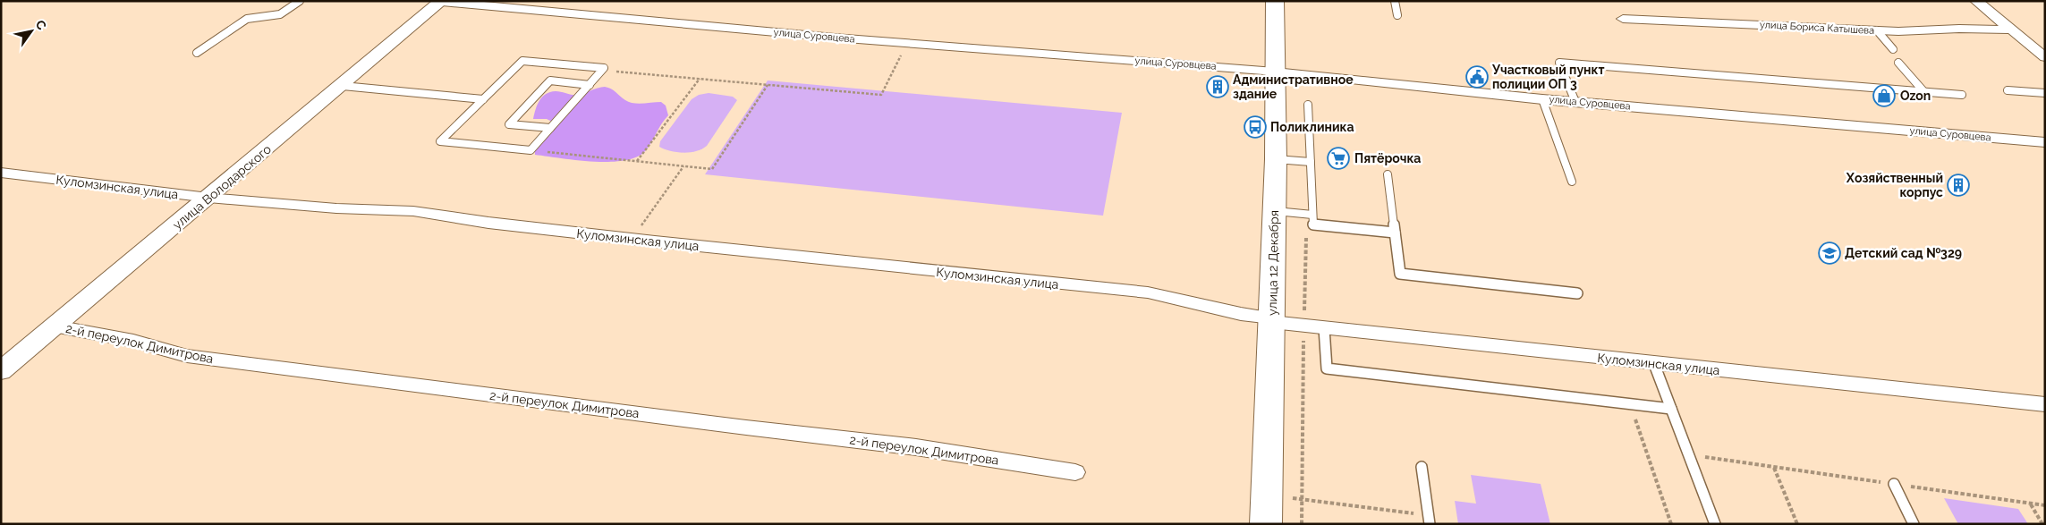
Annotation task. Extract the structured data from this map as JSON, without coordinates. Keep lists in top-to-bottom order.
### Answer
{
  "streets": {
    "main road": ["улица 12 Декабря"],
    "street": [
      "улица Бориса Катышева",
      "улица Суровцева",
      "Куломзинская улица",
      "улица Володарского",
      "2-й переулок Димитрова"
    ]
  },
  "crossings": [
    ["улица Суровцева", "улица Володарского"],
    ["улица Суровцева", "улица 12 Декабря"],
    ["Куломзинская улица", "улица Володарского"],
    ["Куломзинская улица", "улица 12 Декабря"],
    ["улица Володарского", "2-й переулок Димитрова"]
  ],
  "places": {
    "public building": ["Участковый пункт полиции ОП 3"],
    "building": ["Административное здание", "Хозяйственный корпус"],
    "shop": ["Ozon"],
    "bus stop": ["Поликлиника"],
    "supermarket": ["Пятёрочка"],
    "school or university": ["Детский сад №329"]
  },
  "north": "top right"
}
